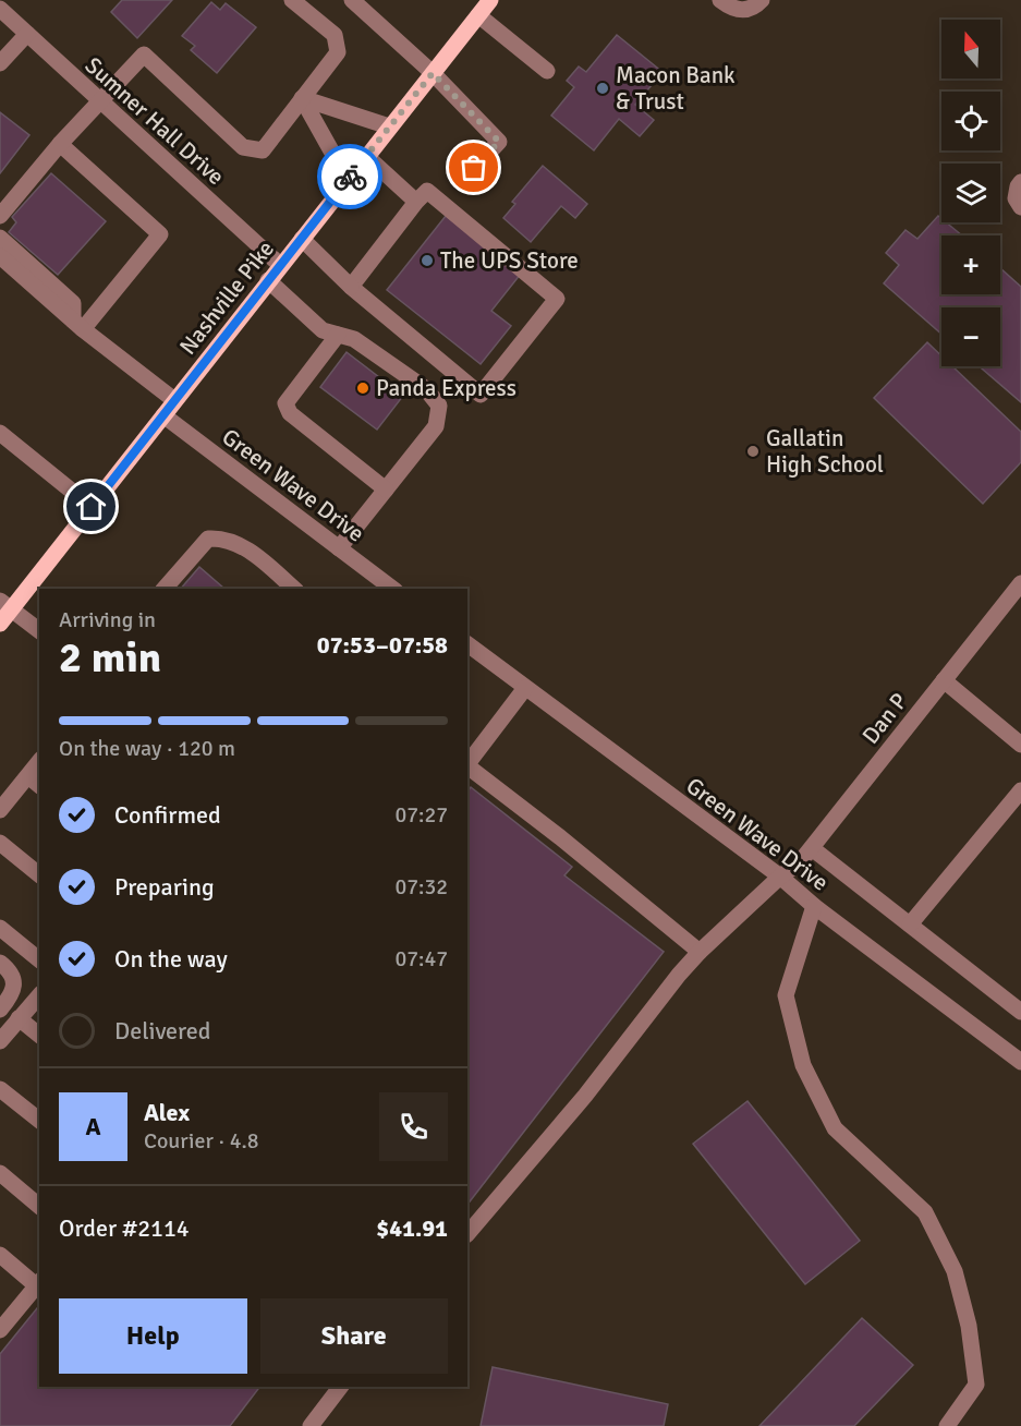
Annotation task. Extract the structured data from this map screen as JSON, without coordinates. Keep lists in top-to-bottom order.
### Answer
{
  "streets": {
    "main road": ["Nashville Pike"],
    "street": ["Sumner Hall Drive", "Green Wave Drive", "Dan P"]
  },
  "crossings": [
    ["Sumner Hall Drive", "Nashville Pike"],
    ["Nashville Pike", "Green Wave Drive"],
    ["Green Wave Drive", "Dan P"]
  ],
  "places": [
    "Macon Bank & Trust",
    "The UPS Store",
    "Panda Express",
    "Gallatin High School"
  ],
  "north": "top",
  "page": {
    "map_buttons": ["+", "−"],
    "heading": ["2 min", "Arriving in", "07:53–07:58"],
    "panel": [
      "Alex",
      "Courier · 4.8",
      "Order #2114",
      "$41.91"
    ],
    "bar": "On the way · 120 m",
    "list": [
      ["Confirmed", "07:27"],
      ["Preparing", "07:32"],
      ["On the way", "07:47"],
      "Delivered"
    ],
    "round": "A",
    "buttons": ["Help", "Share"]
  }
}
